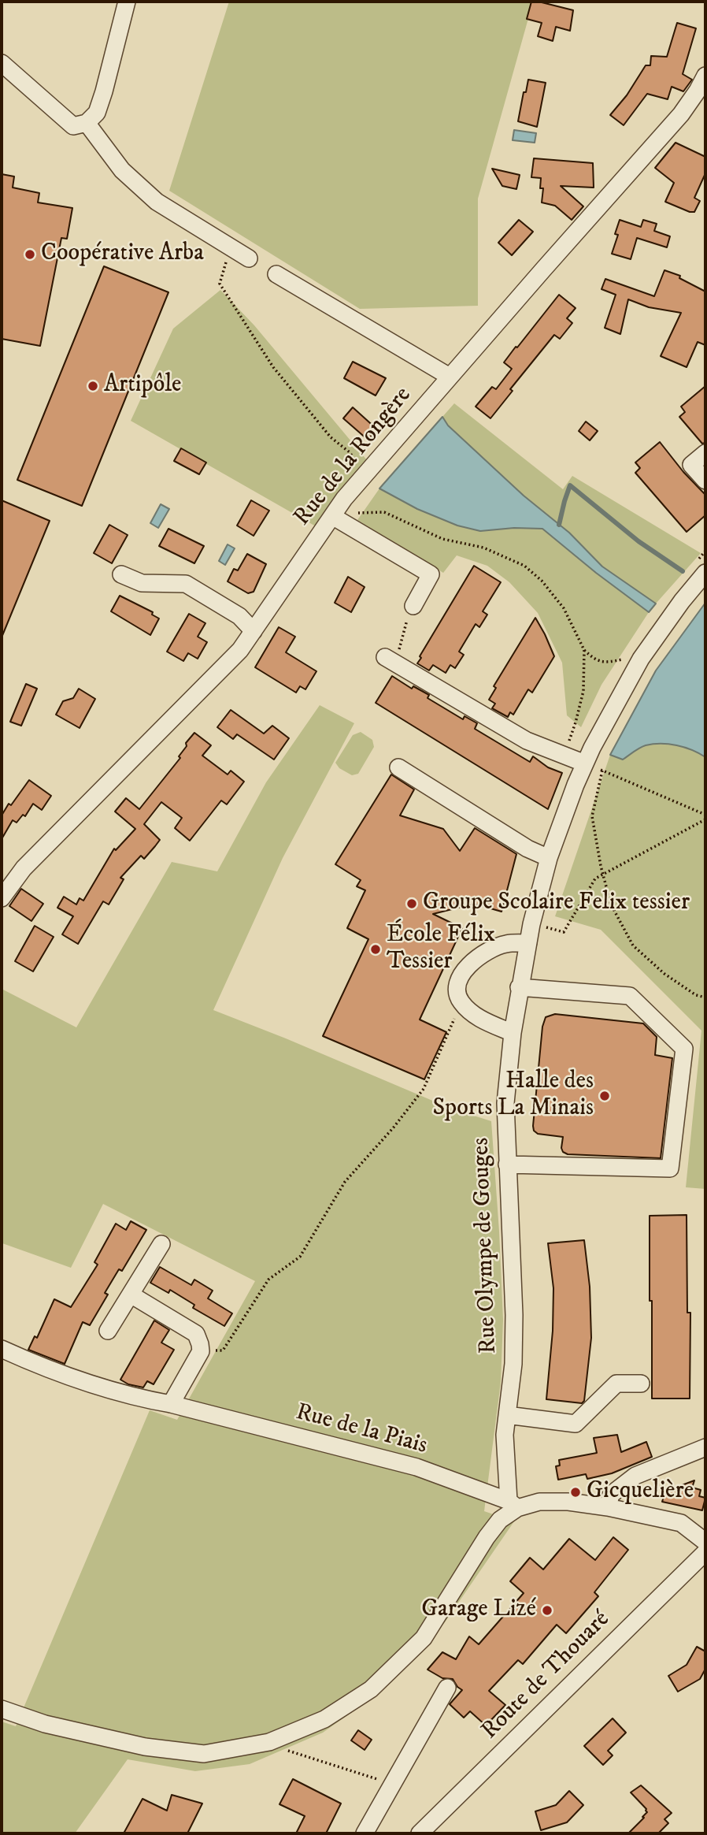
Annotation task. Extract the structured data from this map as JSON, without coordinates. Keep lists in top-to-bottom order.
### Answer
{
  "streets": {
    "street": [
      "Rue de la Rongère",
      "Rue Olympe de Gouges",
      "Rue de la Piais",
      "Route de Thouaré"
    ]
  },
  "crossings": [
    ["Rue Olympe de Gouges", "Rue de la Piais"]
  ],
  "places": [
    "Coopérative Arba",
    "Artipôle",
    "Groupe Scolaire Felix tessier",
    "École Félix Tessier",
    "Halle des Sports La Minais",
    "Gicquelière",
    "Garage Lizé"
  ]
}
